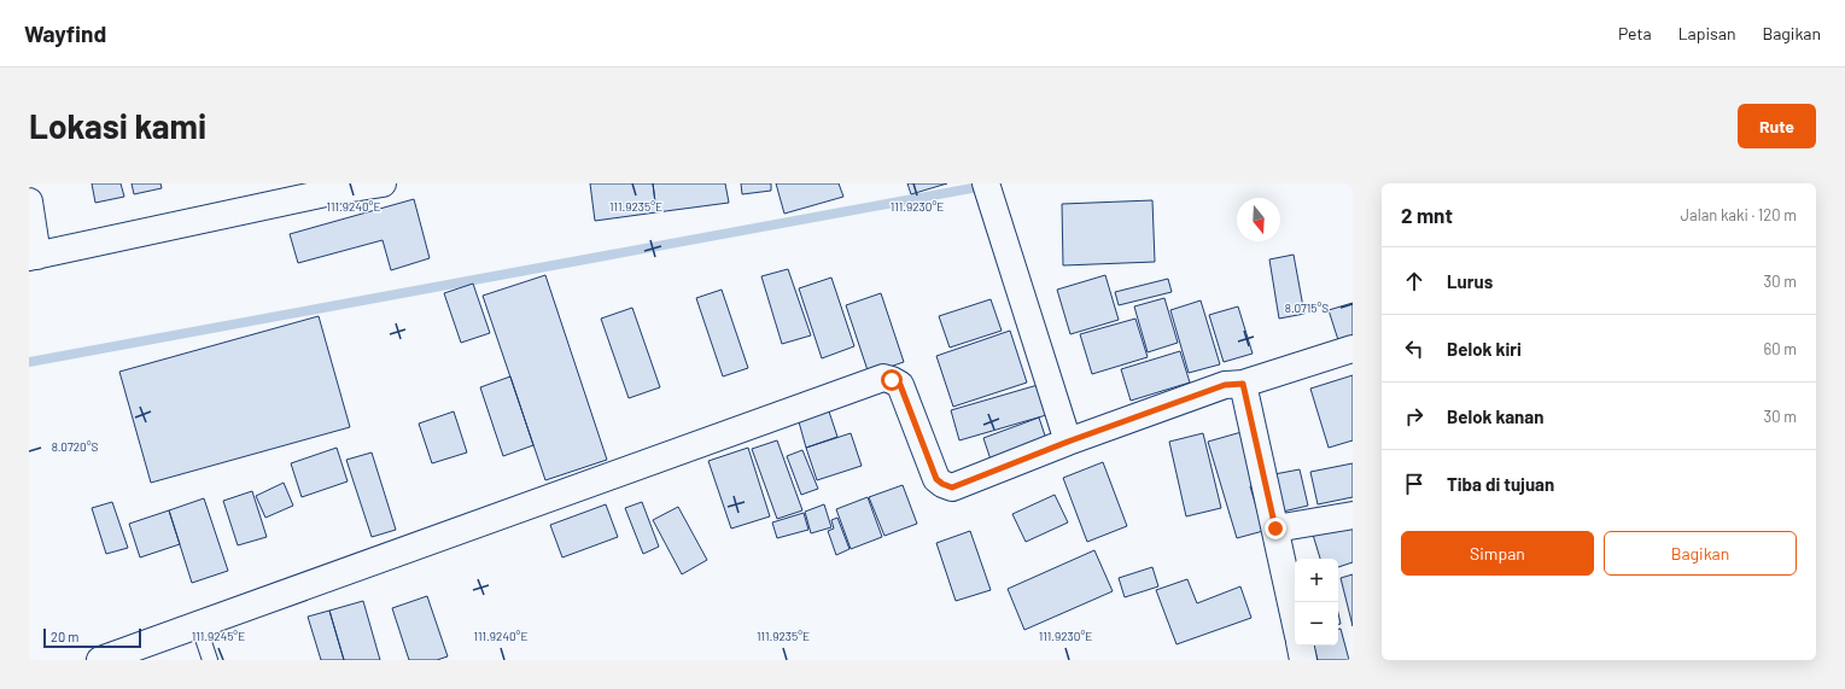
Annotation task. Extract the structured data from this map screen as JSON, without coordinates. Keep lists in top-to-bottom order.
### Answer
{
  "scale_bar": "20 m",
  "north": "bottom",
  "page": {
    "header": "Wayfind",
    "nav": ["Peta", "Lapisan", "Bagikan"],
    "buttons": [
      "Rute",
      ["Simpan", "Bagikan"]
    ],
    "title": "Lokasi kami",
    "heading": ["2 mnt", "Jalan kaki · 120 m"],
    "list": [
      ["Lurus", "30 m"],
      ["Belok kiri", "60 m"],
      ["Belok kanan", "30 m"],
      "Tiba di tujuan"
    ],
    "map_buttons": ["+", "−"],
    "scale": "20 m"
  },
  "coordinates": [
    "111.9240°E",
    "111.9235°E",
    "111.9230°E",
    "8.0715°S",
    "8.0720°S",
    "111.9245°E"
  ]
}
